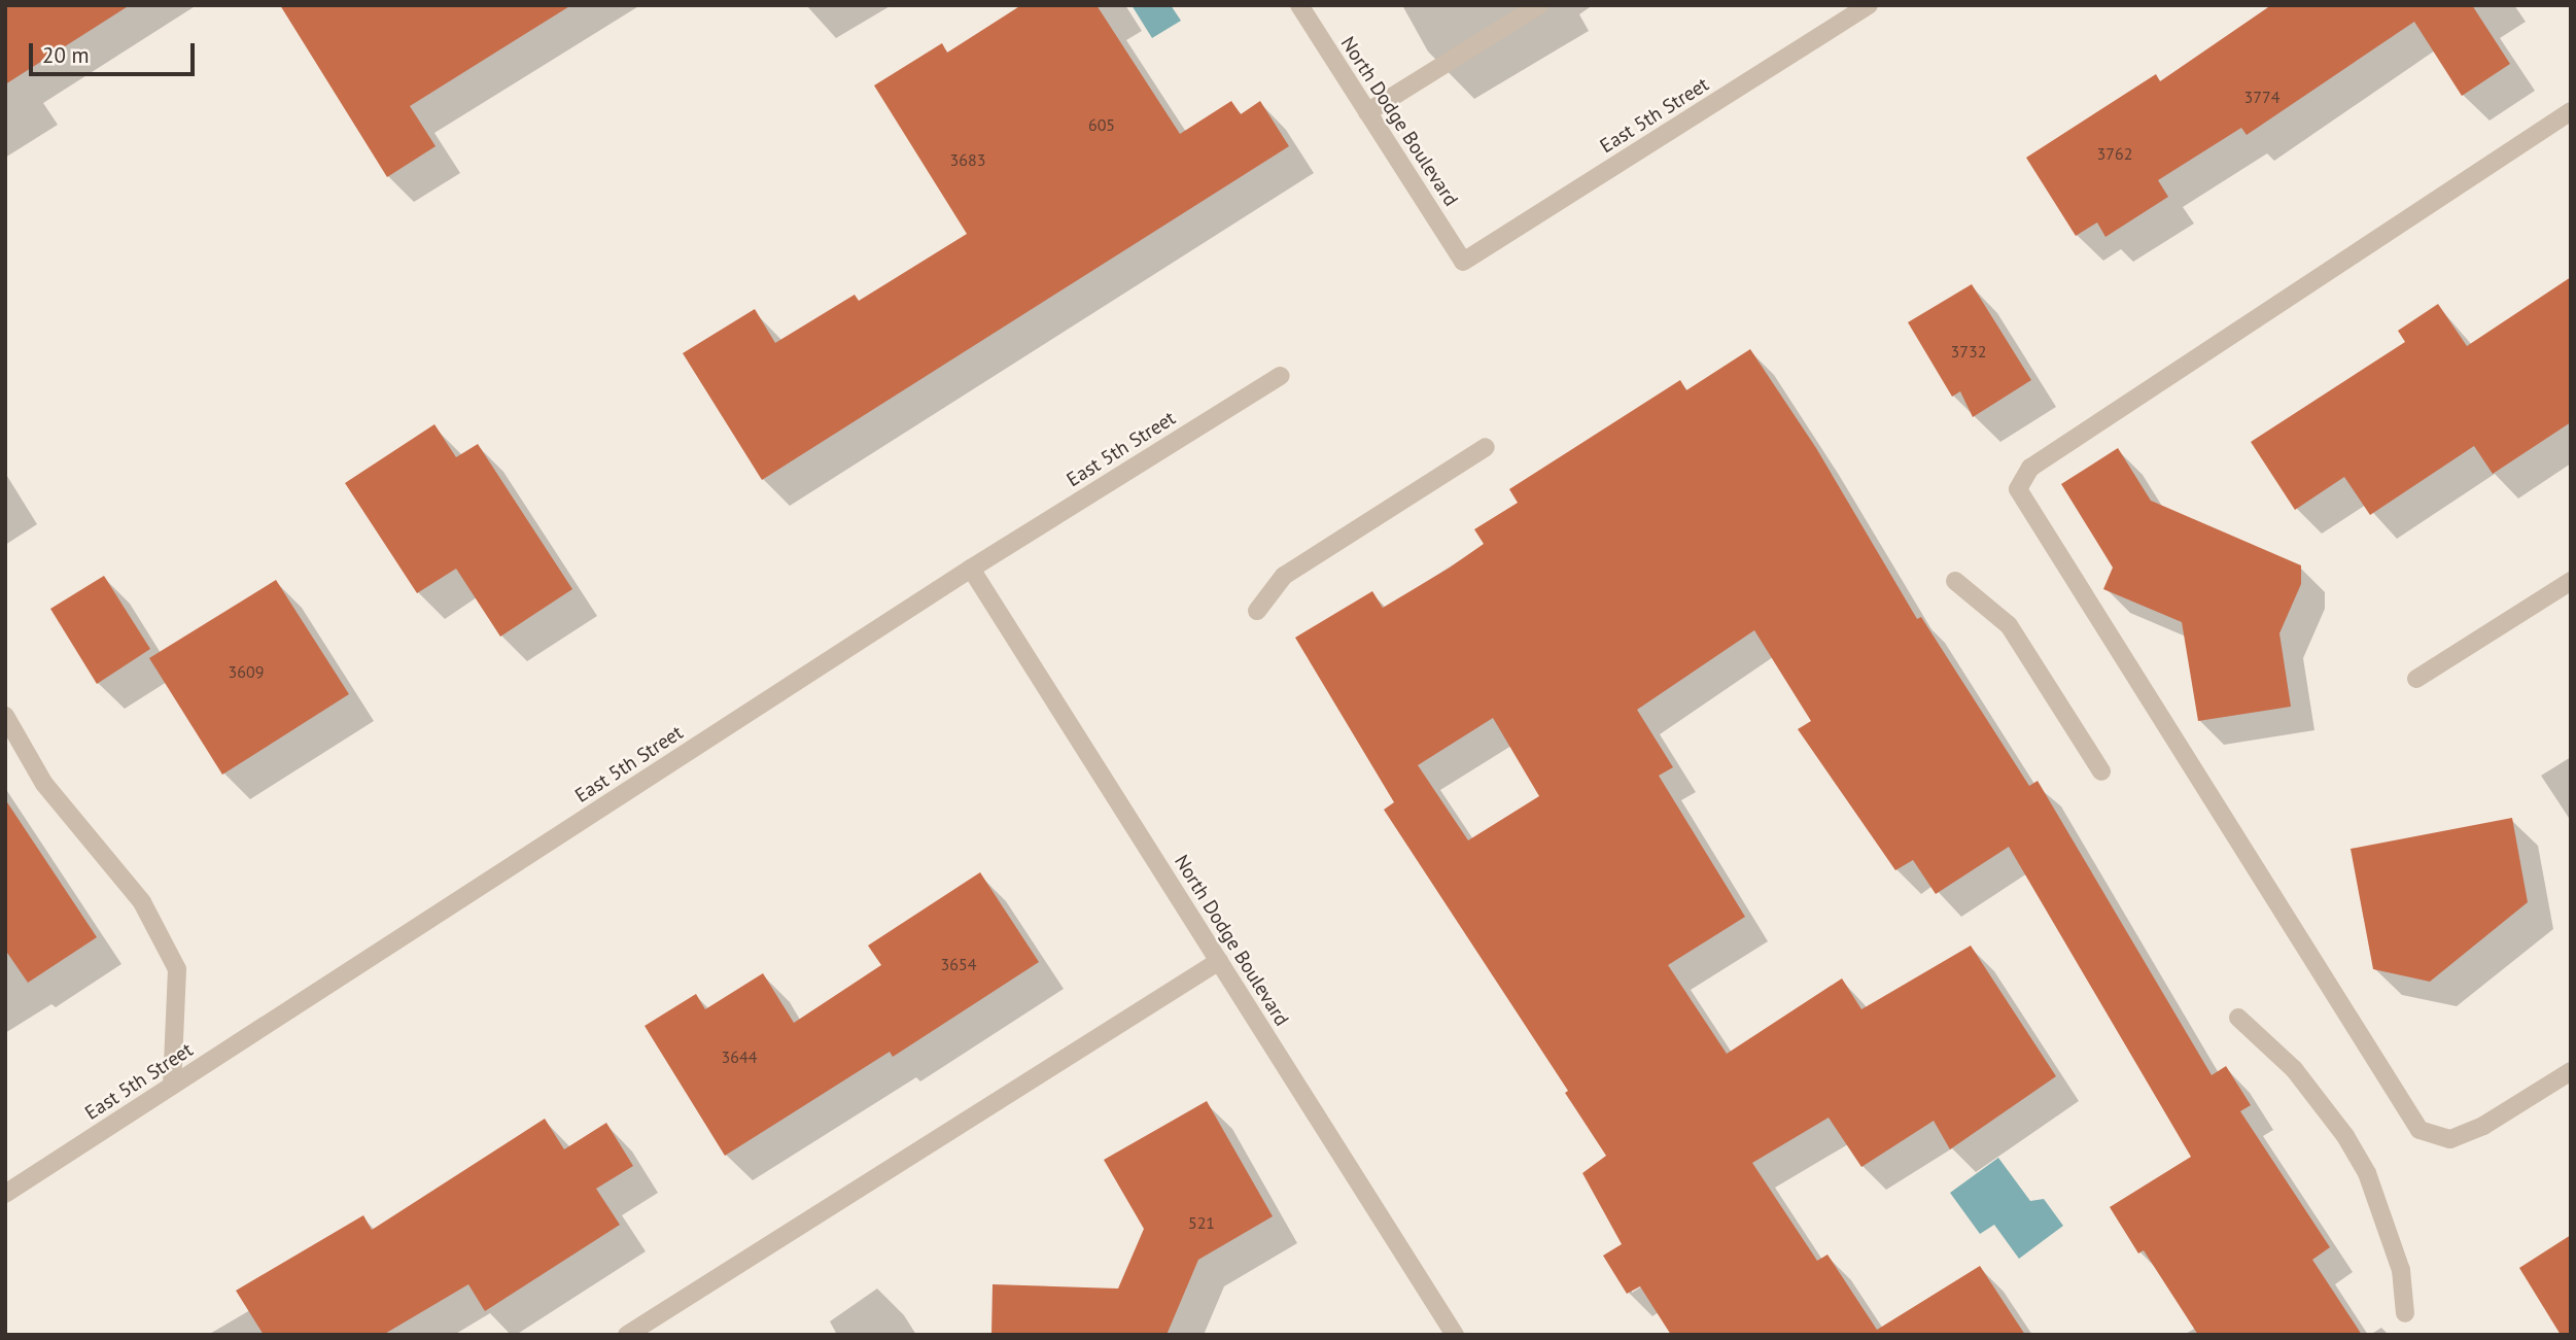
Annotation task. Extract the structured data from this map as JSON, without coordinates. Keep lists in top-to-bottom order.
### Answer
{
  "streets": {
    "street": ["East 5th Street", "North Dodge Boulevard"]
  },
  "crossings": [
    ["East 5th Street", "North Dodge Boulevard"]
  ],
  "house_numbers": [
    "3774",
    "605",
    "3762",
    "3683",
    "3732",
    "3609",
    "3654",
    "3644",
    "521"
  ],
  "scale_bar": "20 m"
}
